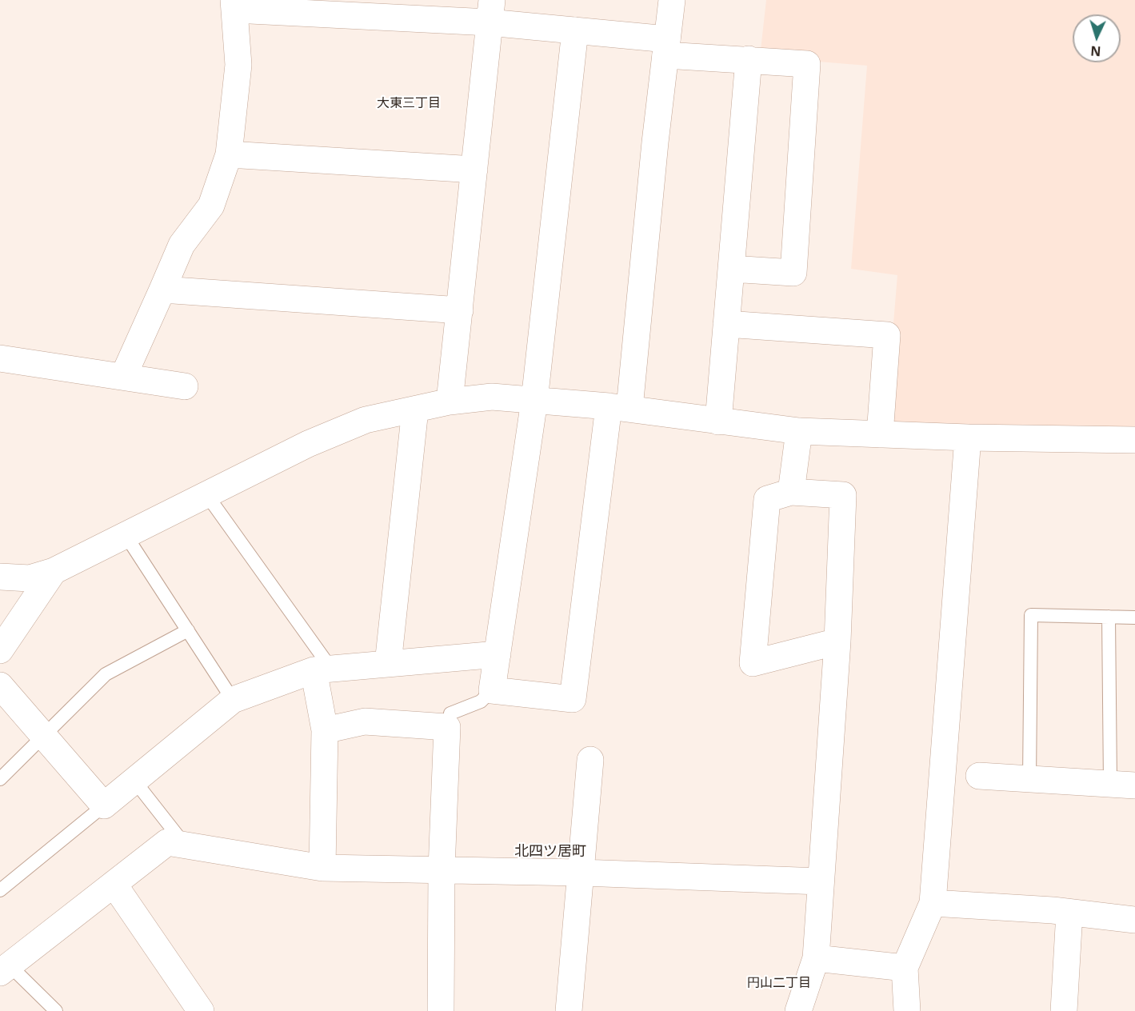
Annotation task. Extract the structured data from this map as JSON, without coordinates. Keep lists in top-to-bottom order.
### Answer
{
  "districts": ["大東三丁目", "北四ツ居町", "円山二丁目"],
  "north": "bottom"
}
